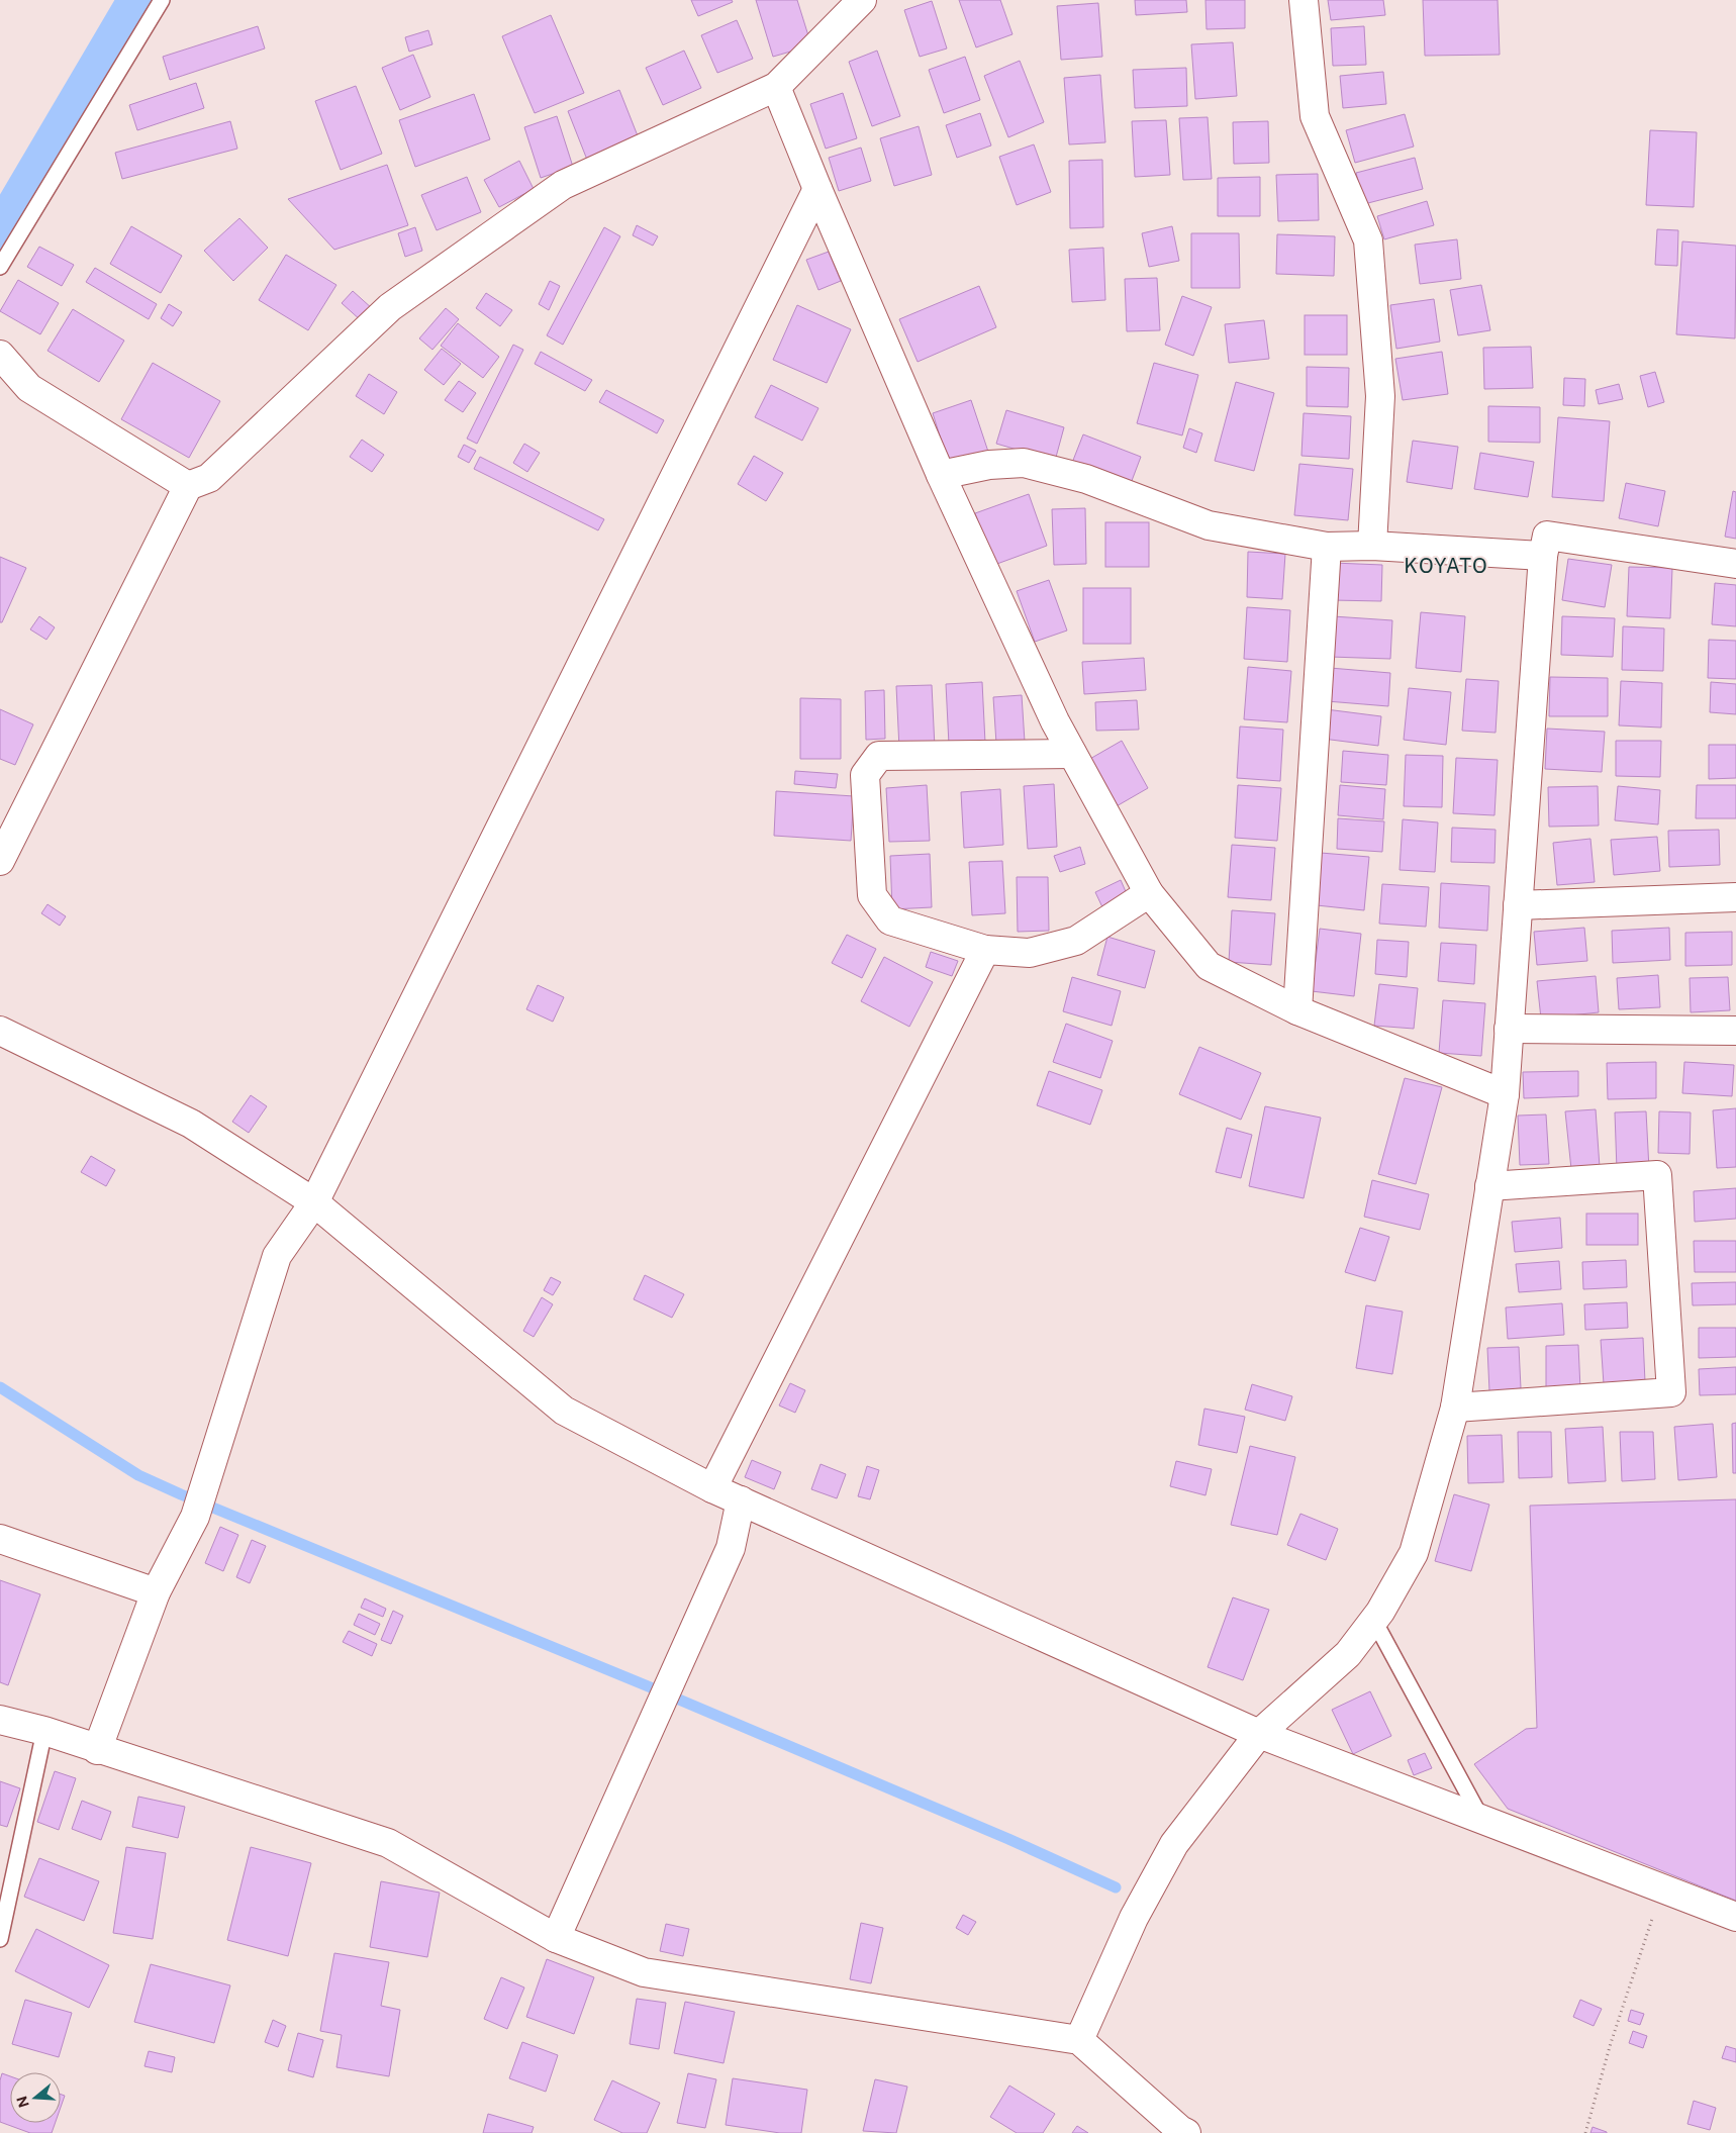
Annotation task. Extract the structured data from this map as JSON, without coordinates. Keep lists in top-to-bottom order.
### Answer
{
  "districts": ["KOYATO"],
  "north": "left"
}
